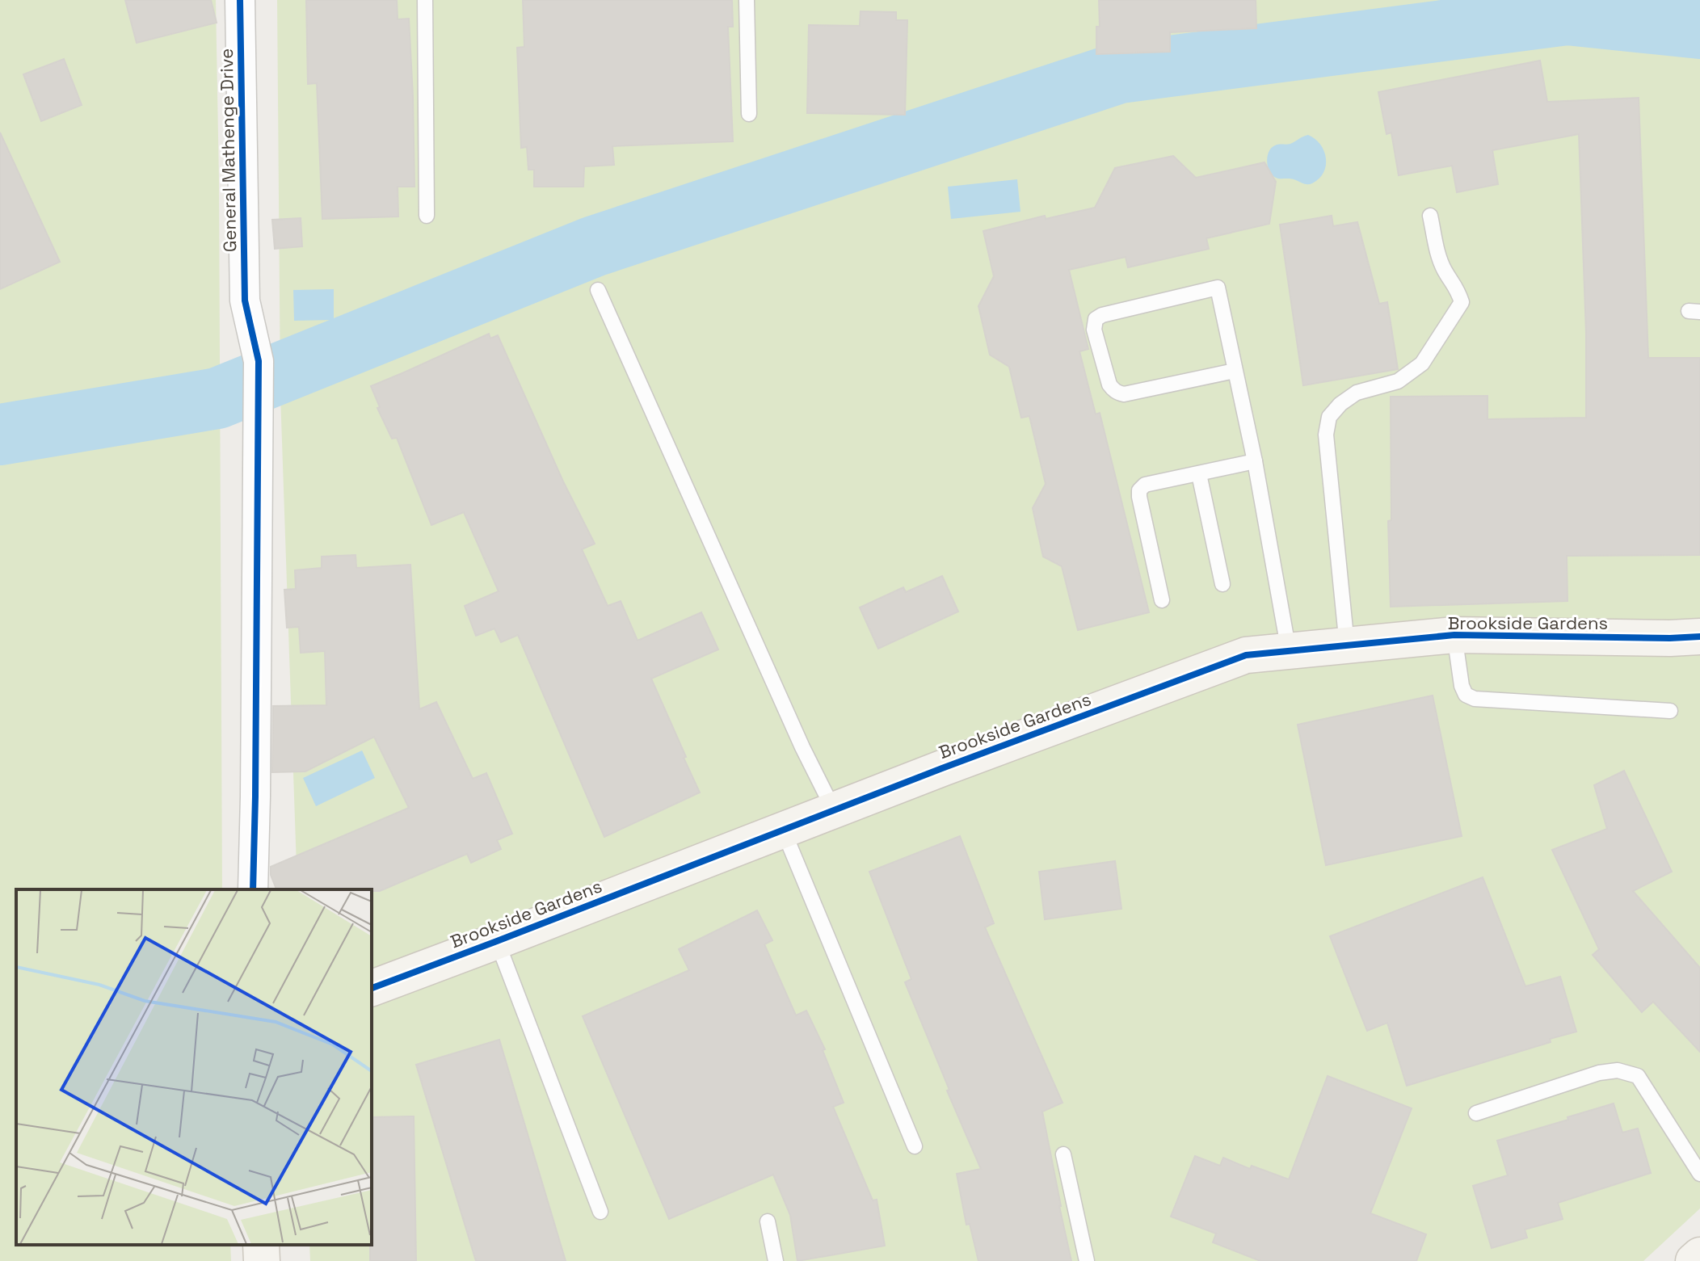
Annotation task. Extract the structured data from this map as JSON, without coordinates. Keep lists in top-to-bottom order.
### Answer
{
  "streets": {
    "street": ["General Mathenge Drive", "Brookside Gardens"]
  }
}
